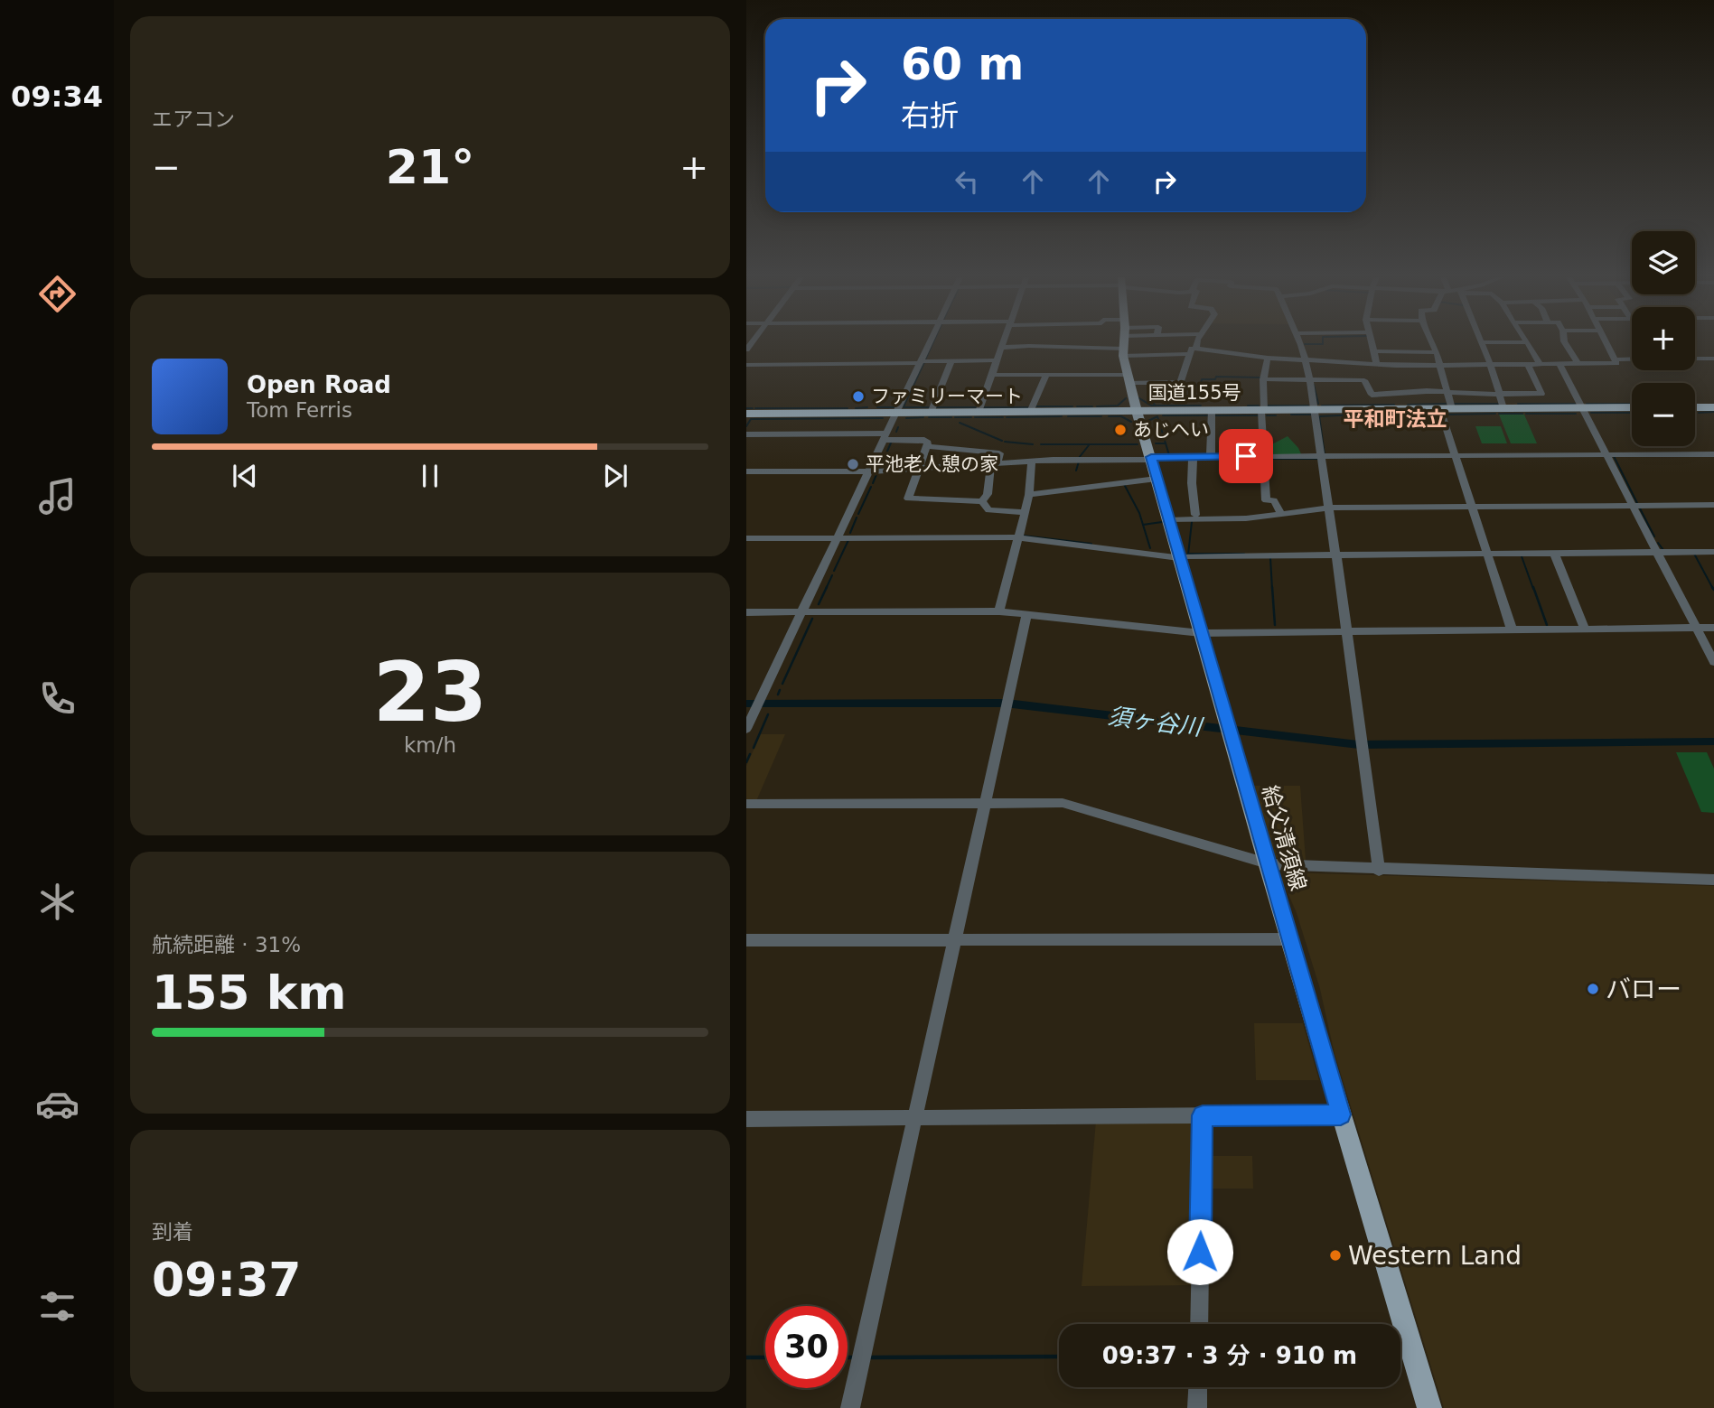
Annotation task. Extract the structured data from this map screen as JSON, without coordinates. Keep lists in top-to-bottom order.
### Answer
{
  "streets": {
    "highway": ["国道155号"],
    "main road": ["給父清須線"]
  },
  "crossings": [
    ["国道155号", "給父清須線"]
  ],
  "districts": ["平和町法立"],
  "water": ["須ヶ谷川"],
  "places": [
    "ファミリーマート",
    "あじへい",
    "平池老人憩の家",
    "バロー",
    "Western Land"
  ],
  "page": {
    "tabs": "09:34",
    "tile": [
      "エアコン",
      ["23", "km/h"],
      ["航続距離 · 31%", "155 km"],
      ["到着", "09:37"]
    ],
    "turn": ["60 m", "右折"],
    "heat": ["−", "21°", "+"],
    "map_buttons": ["+", "−"],
    "song": ["Open Road", "Tom Ferris"],
    "limit": "30",
    "trip": "09:37 · 3 分 · 910 m"
  }
}
